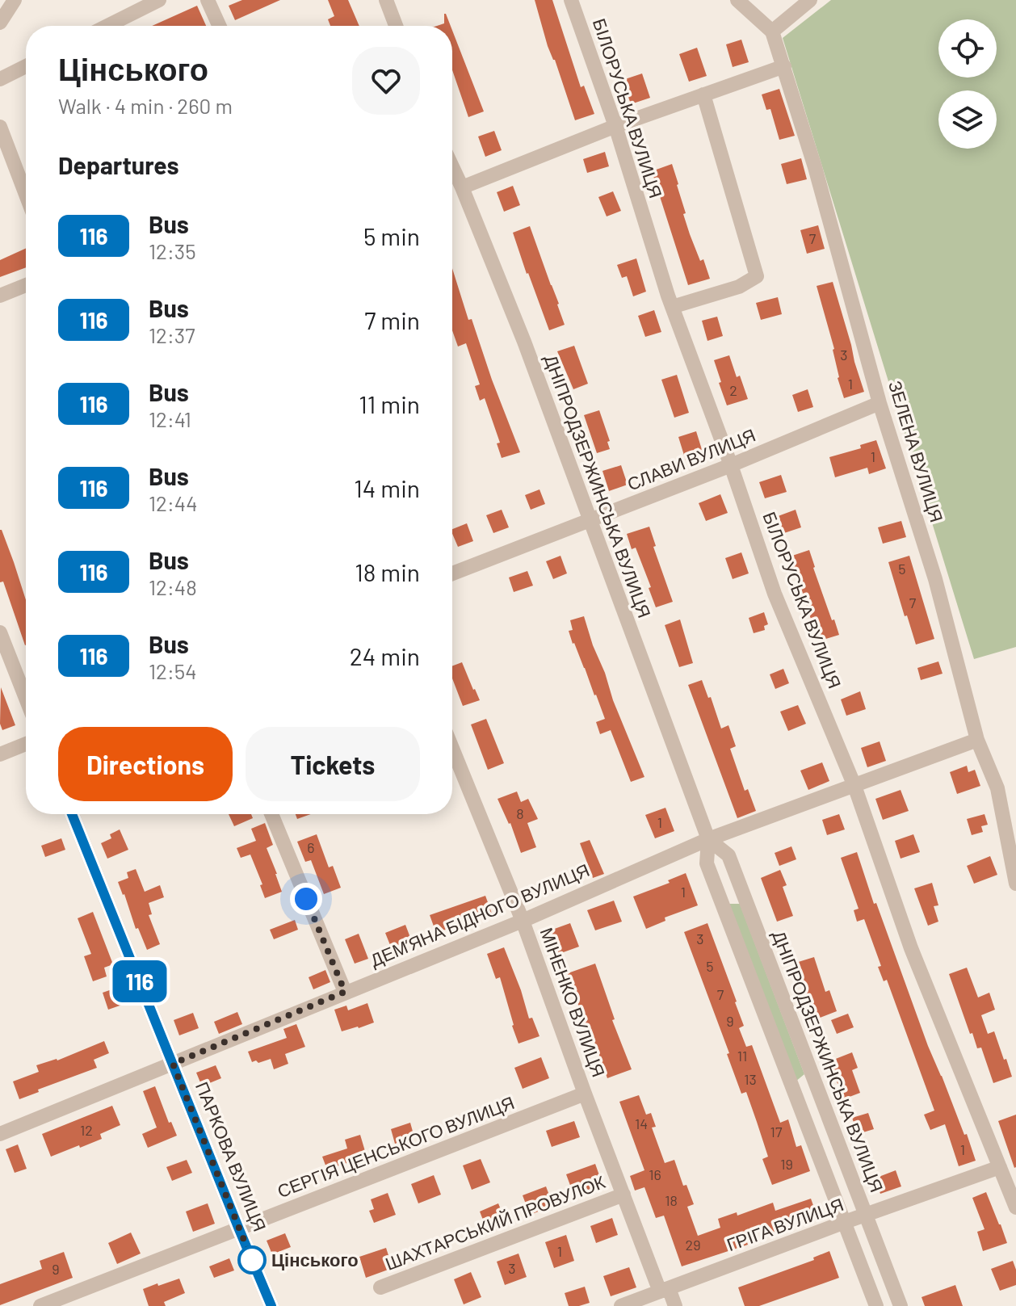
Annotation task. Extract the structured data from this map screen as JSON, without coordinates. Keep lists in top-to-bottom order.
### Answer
{
  "streets": {
    "street": [
      "БІЛОРУСЬКА ВУЛИЦЯ",
      "ЗЕЛЕНА ВУЛИЦЯ",
      "СЛАВИ ВУЛИЦЯ",
      "ДНІПРОДЗЕРЖИНСЬКА ВУЛИЦЯ",
      "ДЕМ’ЯНА БІДНОГО ВУЛИЦЯ",
      "МІНЕНКО ВУЛИЦЯ",
      "СЕРГІЯ ЦЕНСЬКОГО ВУЛИЦЯ",
      "ПАРКОВА ВУЛИЦЯ",
      "ШАХТАРСЬКИЙ ПРОВУЛОК",
      "ГРІГА ВУЛИЦЯ"
    ]
  },
  "crossings": [
    ["БІЛОРУСЬКА ВУЛИЦЯ", "СЛАВИ ВУЛИЦЯ"],
    ["БІЛОРУСЬКА ВУЛИЦЯ", "ДЕМ’ЯНА БІДНОГО ВУЛИЦЯ"],
    ["БІЛОРУСЬКА ВУЛИЦЯ", "ГРІГА ВУЛИЦЯ"],
    ["ЗЕЛЕНА ВУЛИЦЯ", "СЛАВИ ВУЛИЦЯ"],
    ["ЗЕЛЕНА ВУЛИЦЯ", "ДЕМ’ЯНА БІДНОГО ВУЛИЦЯ"],
    ["СЛАВИ ВУЛИЦЯ", "ДНІПРОДЗЕРЖИНСЬКА ВУЛИЦЯ"],
    ["ДНІПРОДЗЕРЖИНСЬКА ВУЛИЦЯ", "ДЕМ’ЯНА БІДНОГО ВУЛИЦЯ"],
    ["ДНІПРОДЗЕРЖИНСЬКА ВУЛИЦЯ", "ГРІГА ВУЛИЦЯ"],
    ["ДЕМ’ЯНА БІДНОГО ВУЛИЦЯ", "МІНЕНКО ВУЛИЦЯ"],
    ["ДЕМ’ЯНА БІДНОГО ВУЛИЦЯ", "ПАРКОВА ВУЛИЦЯ"],
    ["МІНЕНКО ВУЛИЦЯ", "СЕРГІЯ ЦЕНСЬКОГО ВУЛИЦЯ"],
    ["МІНЕНКО ВУЛИЦЯ", "ШАХТАРСЬКИЙ ПРОВУЛОК"],
    ["МІНЕНКО ВУЛИЦЯ", "ГРІГА ВУЛИЦЯ"],
    ["СЕРГІЯ ЦЕНСЬКОГО ВУЛИЦЯ", "ПАРКОВА ВУЛИЦЯ"]
  ],
  "places": ["Цінського"],
  "lines": ["bus line 116"],
  "house_numbers": [
    "7",
    "3",
    "1",
    "2",
    "1",
    "5",
    "7",
    "8",
    "1",
    "6",
    "1",
    "3",
    "5",
    "7",
    "9",
    "11",
    "13",
    "14",
    "12",
    "17",
    "1",
    "19",
    "16",
    "18",
    "29",
    "1",
    "3",
    "9"
  ],
  "page": {
    "on_map": "116",
    "heading": [
      ["Цінського", "Walk · 4 min · 260 m"],
      "Departures"
    ],
    "list": [
      {
        "mark": "116",
        "name": "Bus",
        "note": "12:35",
        "value": "5 min"
      },
      {
        "mark": "116",
        "name": "Bus",
        "note": "12:37",
        "value": "7 min"
      },
      {
        "mark": "116",
        "name": "Bus",
        "note": "12:41",
        "value": "11 min"
      },
      {
        "mark": "116",
        "name": "Bus",
        "note": "12:44",
        "value": "14 min"
      },
      {
        "mark": "116",
        "name": "Bus",
        "note": "12:48",
        "value": "18 min"
      },
      {
        "mark": "116",
        "name": "Bus",
        "note": "12:54",
        "value": "24 min"
      }
    ],
    "buttons": ["Directions", "Tickets"]
  }
}
